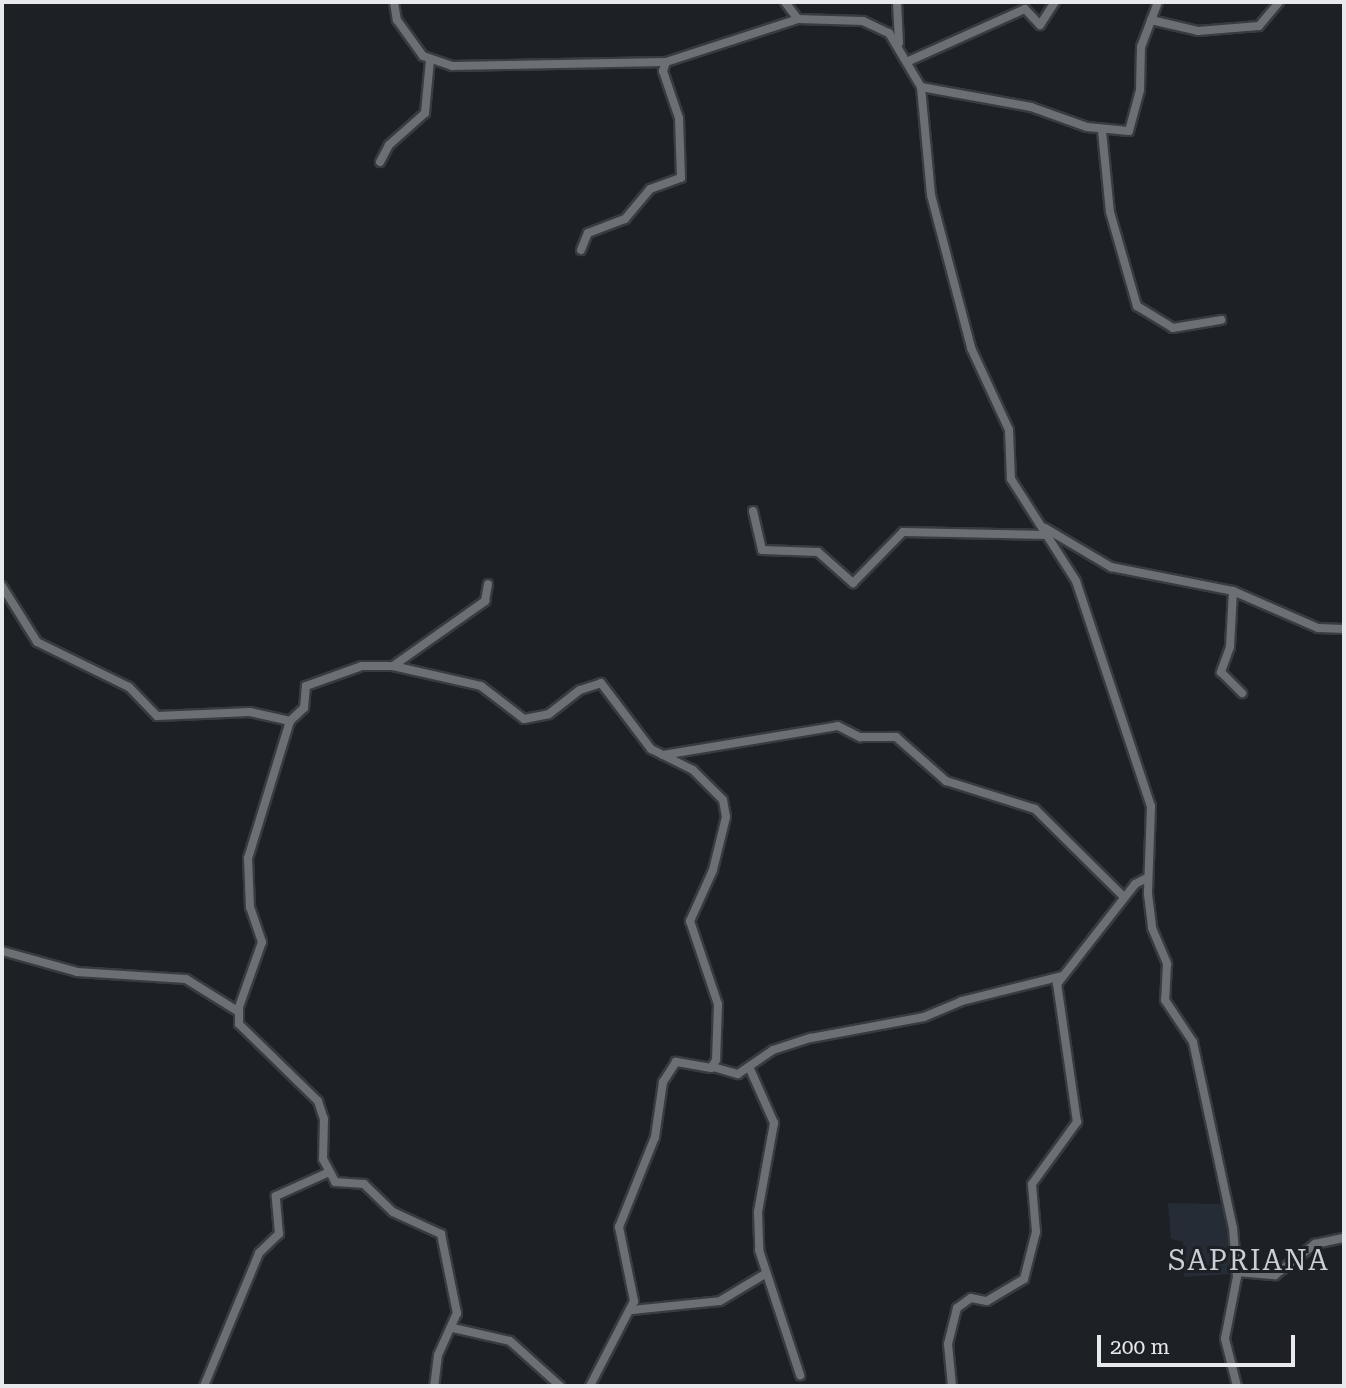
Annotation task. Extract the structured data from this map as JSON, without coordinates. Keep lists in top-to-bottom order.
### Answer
{
  "districts": ["SAPRIANA"],
  "scale_bar": "200 m"
}
